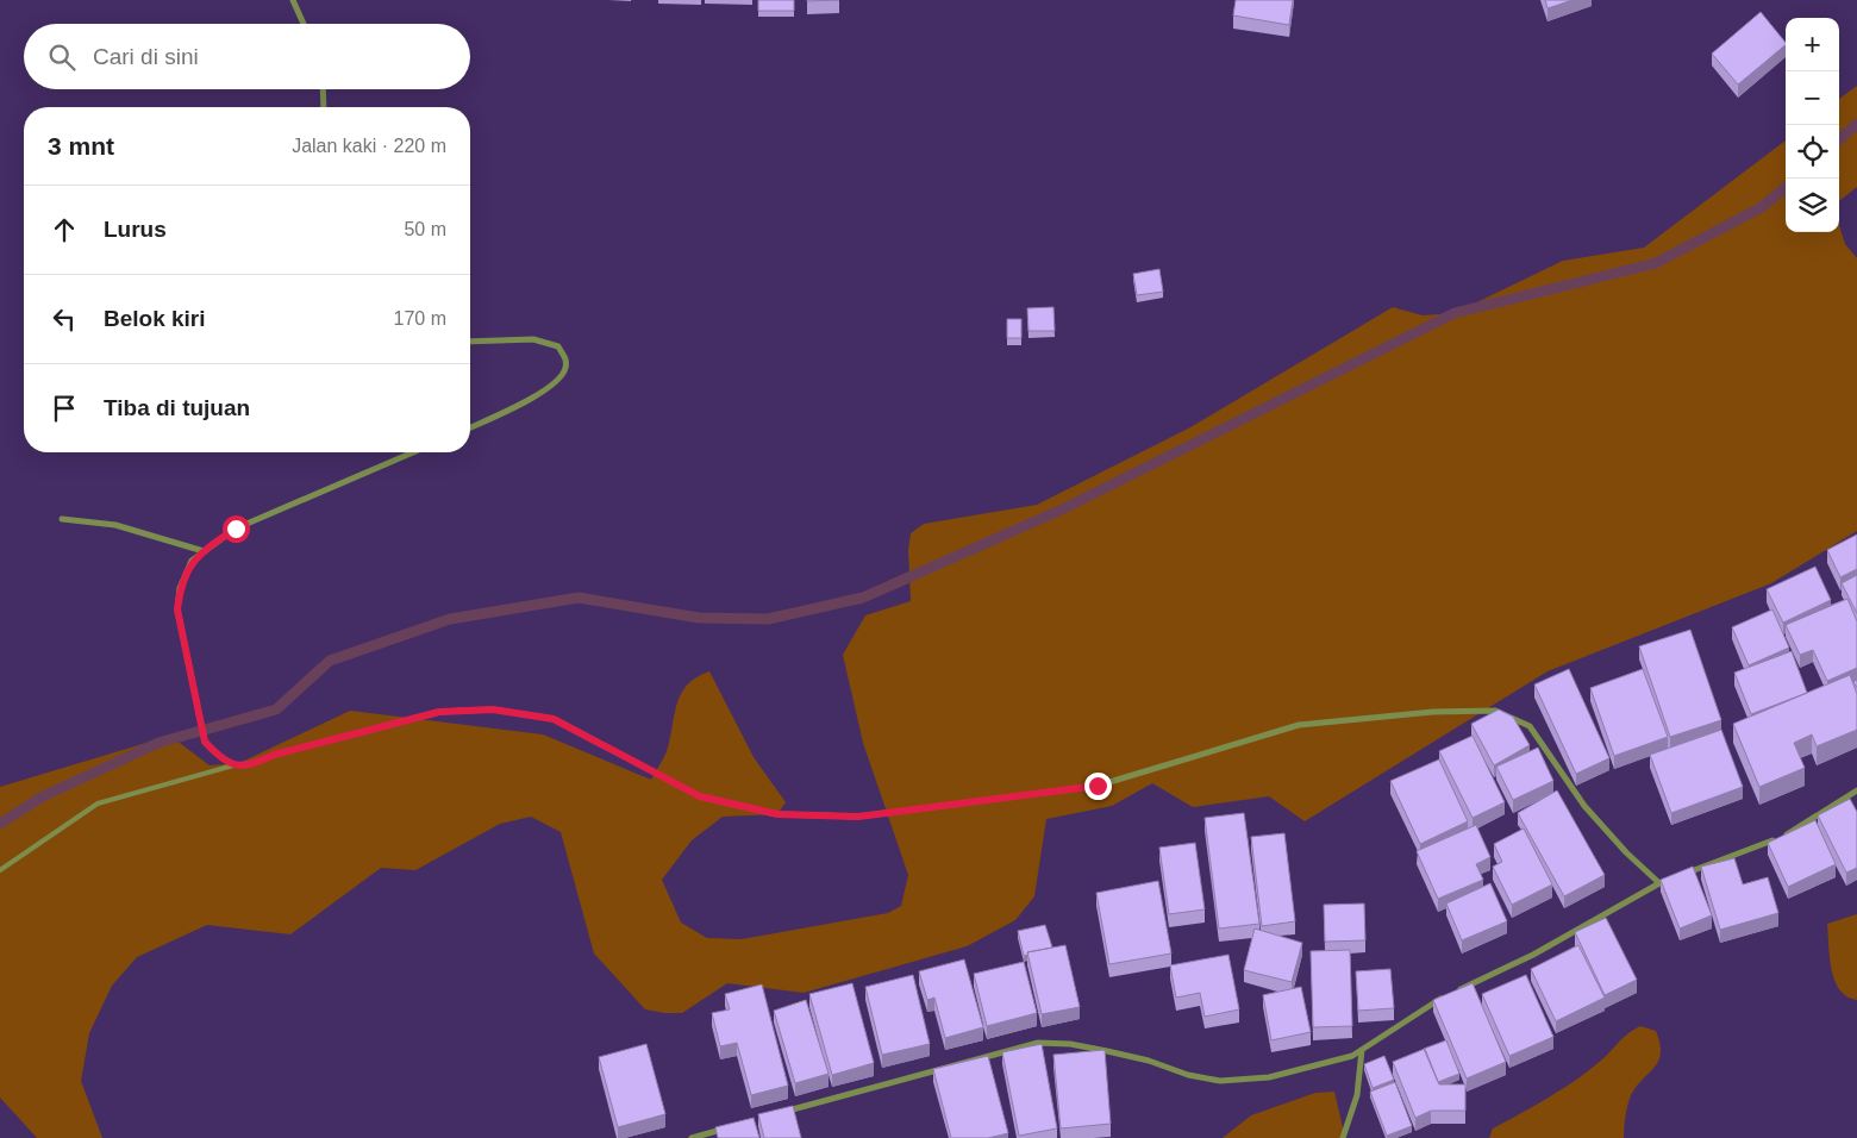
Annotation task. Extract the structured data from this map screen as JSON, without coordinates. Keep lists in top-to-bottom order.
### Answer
{
  "page": {
    "map_buttons": ["+", "−"],
    "search": "Cari di sini",
    "heading": ["3 mnt", "Jalan kaki · 220 m"],
    "list": [
      ["Lurus", "50 m"],
      ["Belok kiri", "170 m"],
      "Tiba di tujuan"
    ]
  }
}
